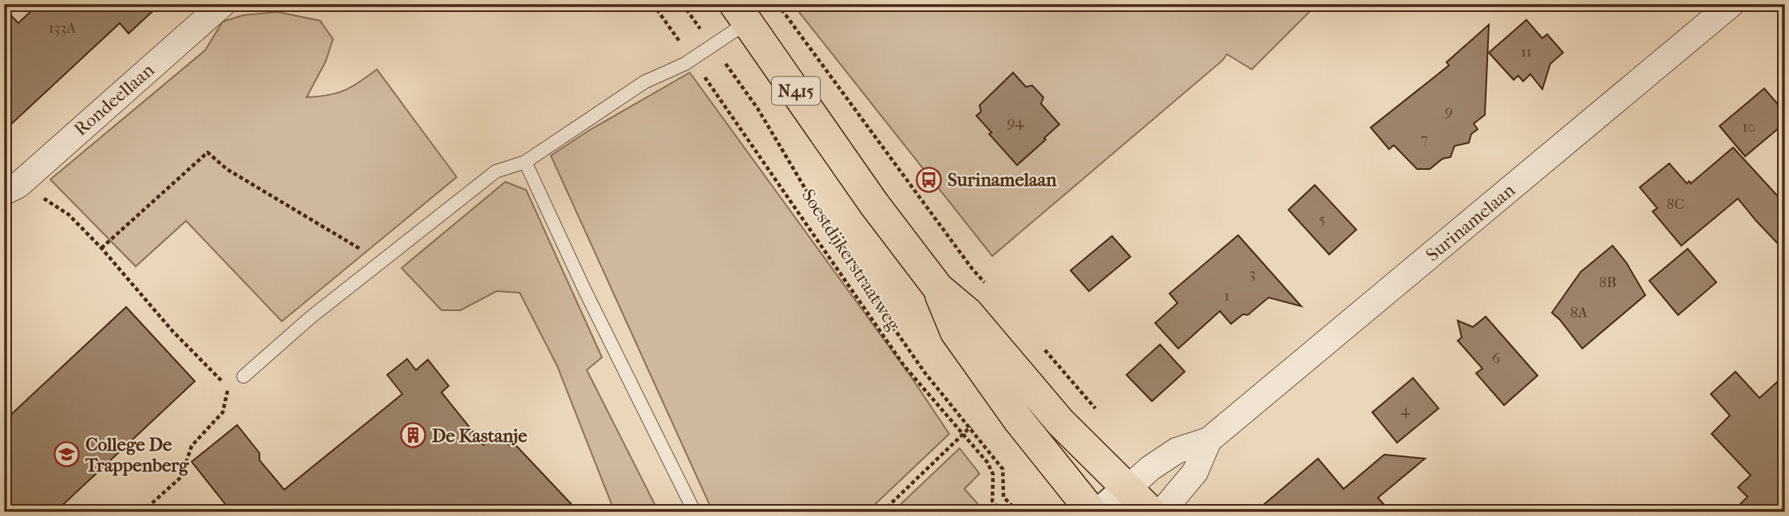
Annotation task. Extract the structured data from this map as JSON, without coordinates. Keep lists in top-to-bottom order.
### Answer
{
  "streets": {
    "main road": ["N415"],
    "street": ["Rondeellaan", "Surinamelaan"],
    "path": ["Soestdijkerstraatweg"]
  },
  "places": {
    "bus stop": ["Surinamelaan"],
    "building": ["De Kastanje"],
    "school or university": ["College De Trappenberg"]
  },
  "house_numbers": [
    "133A",
    "11",
    "9",
    "94",
    "10",
    "7",
    "8C",
    "5",
    "3",
    "8B",
    "1",
    "8A",
    "6",
    "4"
  ]
}
